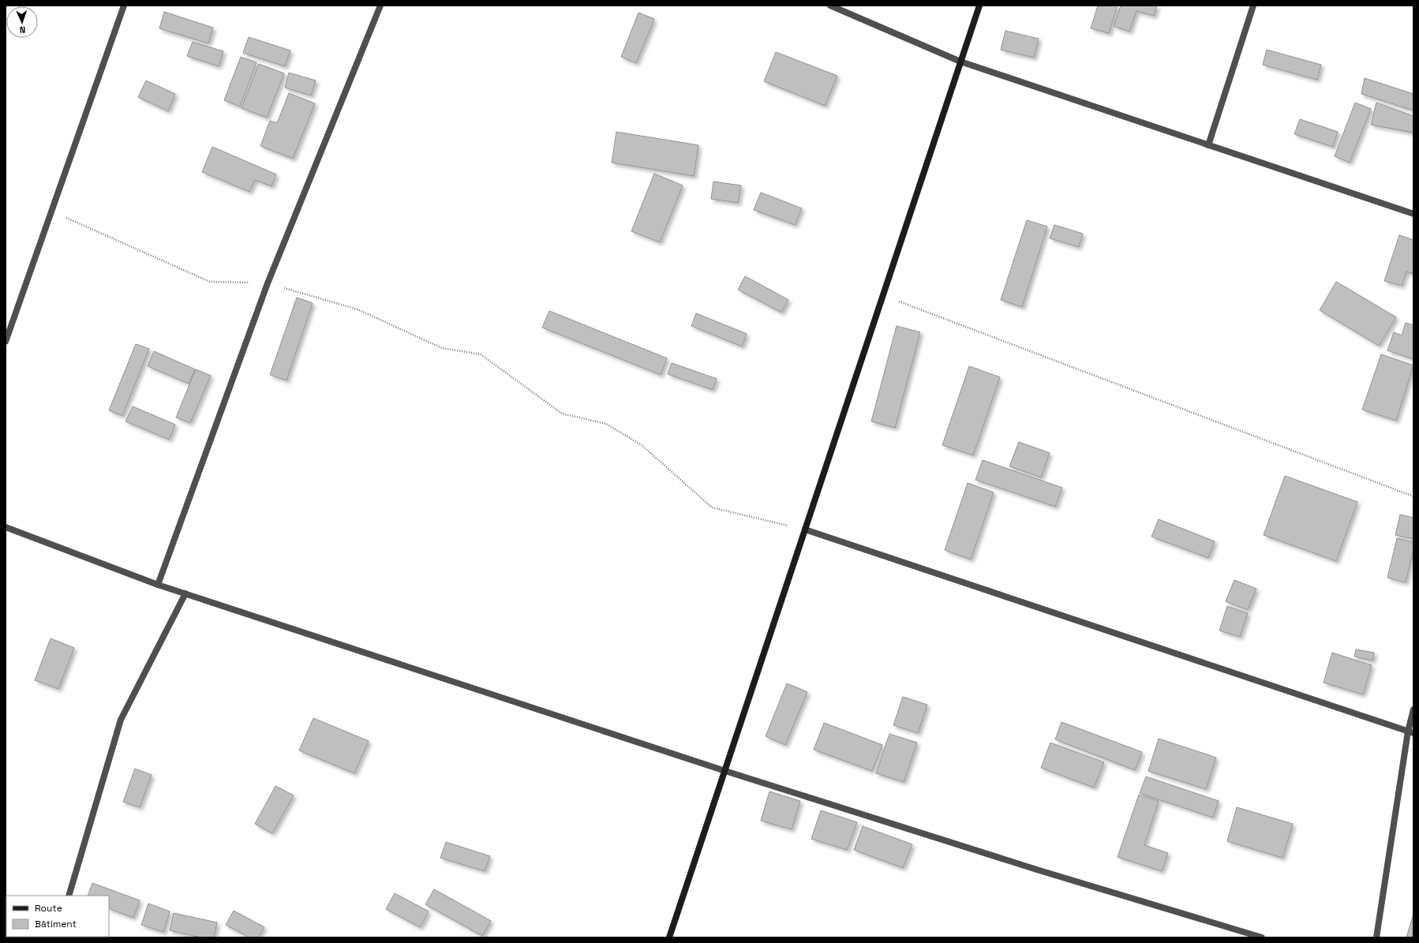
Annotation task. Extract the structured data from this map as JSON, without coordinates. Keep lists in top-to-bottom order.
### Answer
{
  "legend": ["Route", "Bâtiment"],
  "north": "bottom"
}
